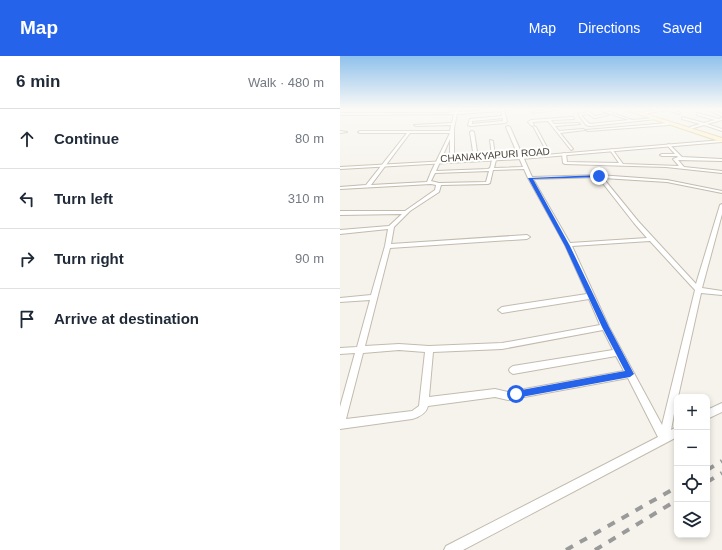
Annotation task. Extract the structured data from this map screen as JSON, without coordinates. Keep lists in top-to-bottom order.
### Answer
{
  "streets": {
    "street": ["CHANAKYAPURI ROAD"]
  },
  "page": {
    "header": "Map",
    "nav": ["Map", "Directions", "Saved"],
    "heading": ["6 min", "Walk · 480 m"],
    "list": [
      ["Continue", "80 m"],
      ["Turn left", "310 m"],
      ["Turn right", "90 m"],
      "Arrive at destination"
    ],
    "map_buttons": ["+", "−"]
  }
}
